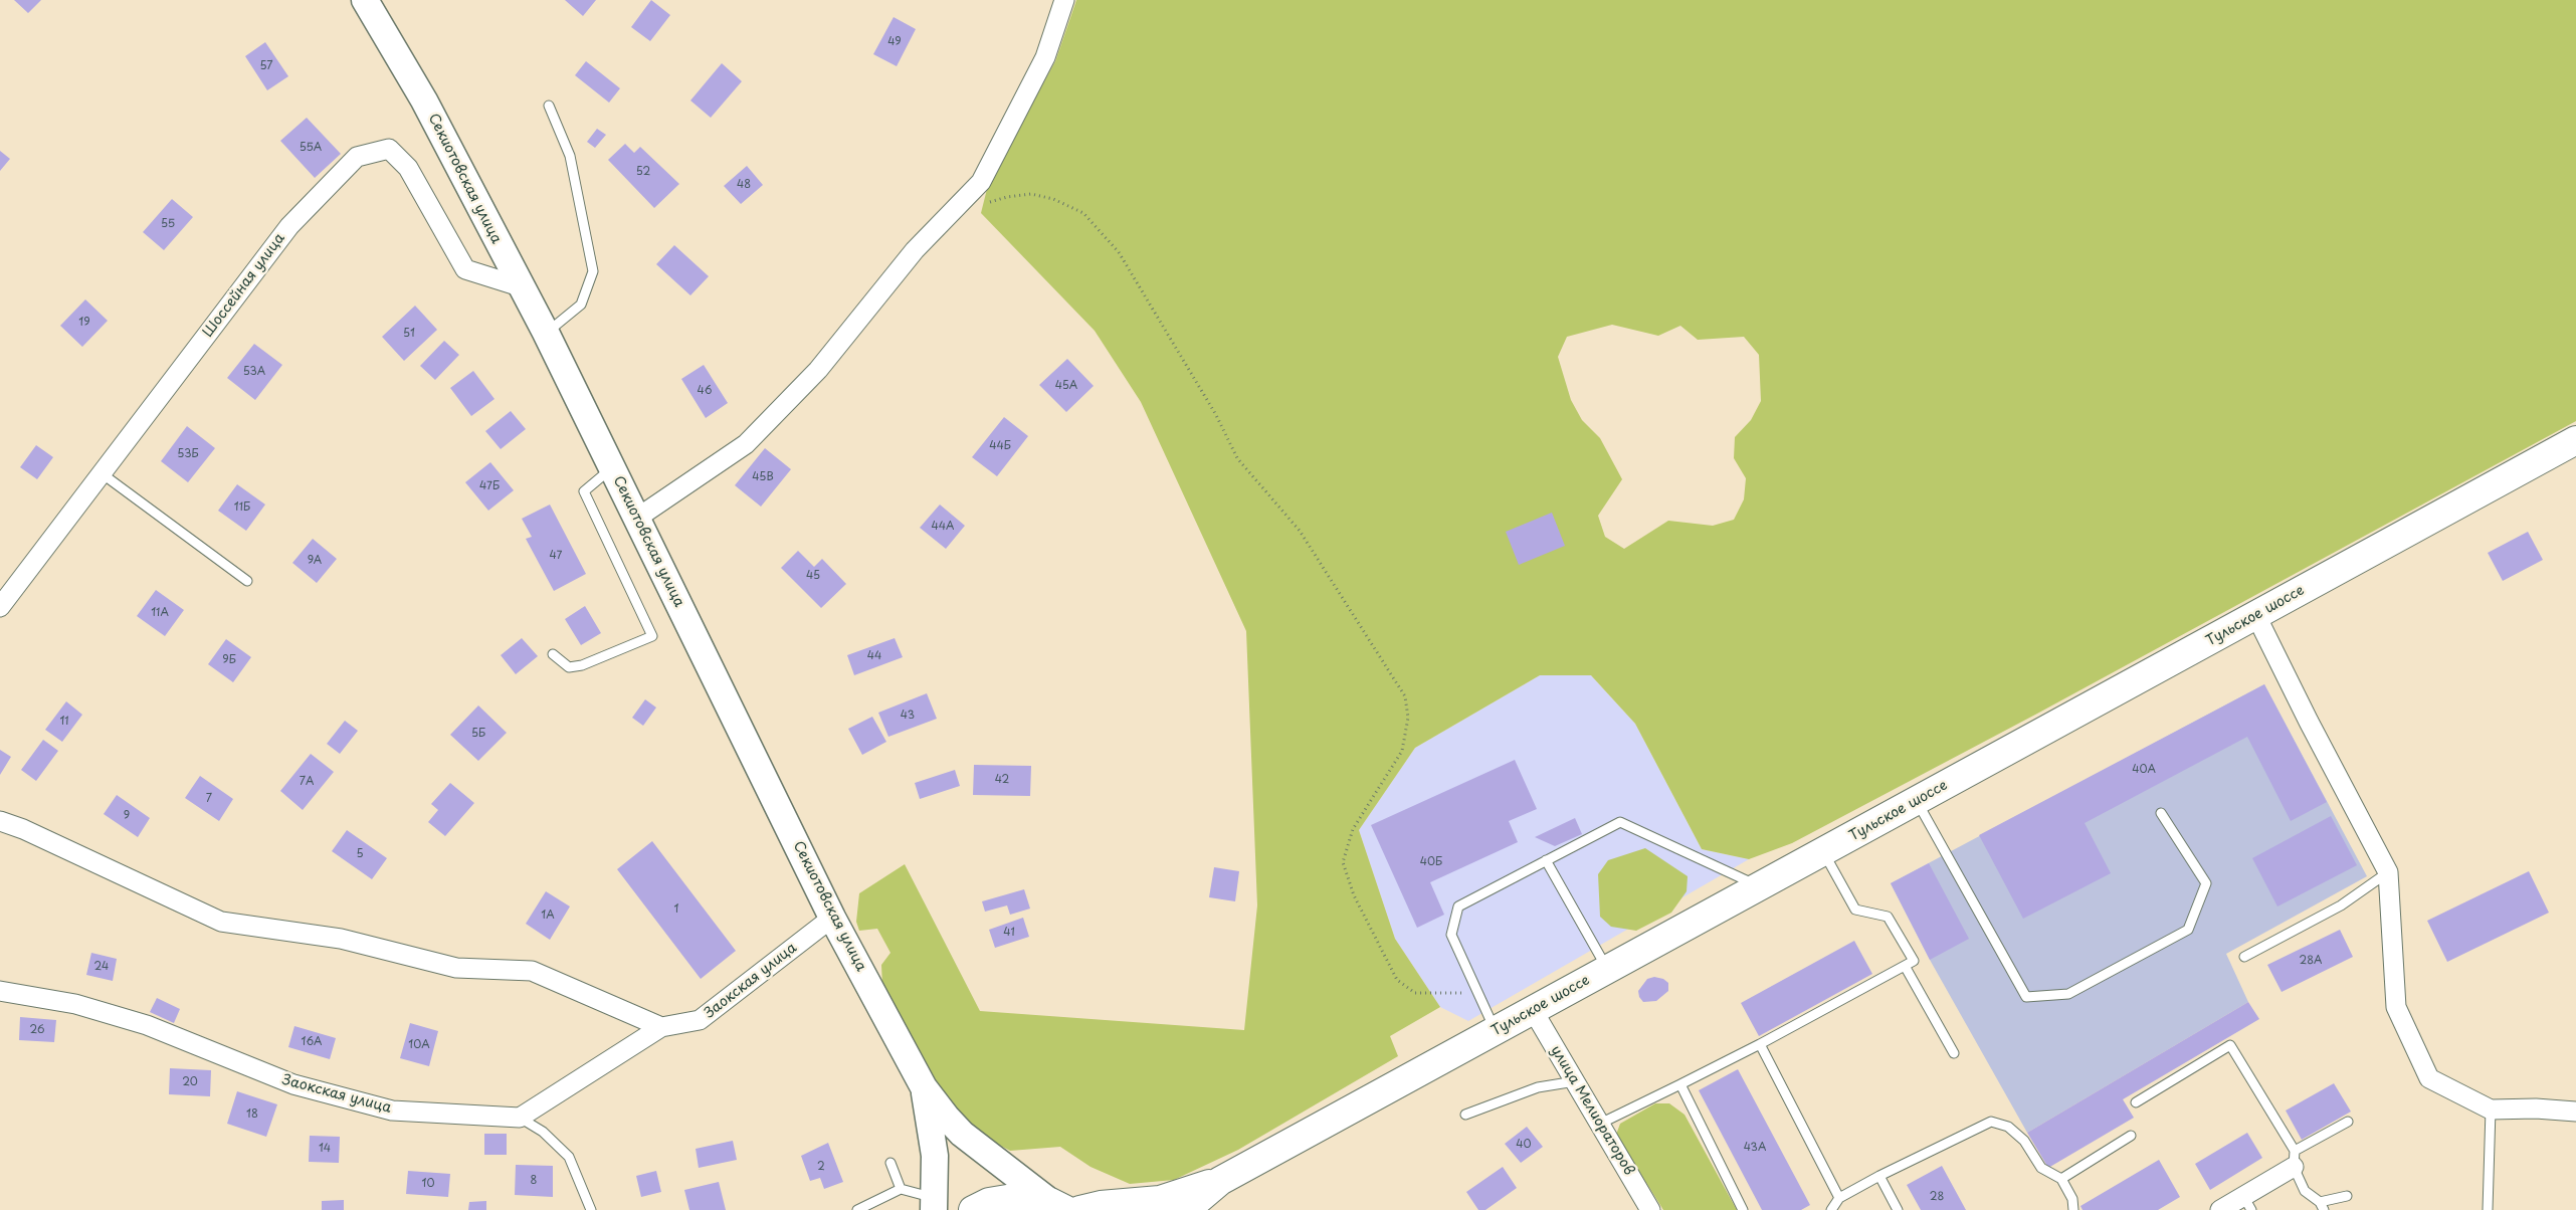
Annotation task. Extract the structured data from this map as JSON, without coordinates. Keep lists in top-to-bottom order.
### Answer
{
  "streets": {
    "main road": ["Секиотовская улица", "Тульское шоссе"],
    "street": ["Шоссейная улица", "Заокская улица", "улица Мелиораторов"]
  },
  "crossings": [
    ["Секиотовская улица", "Шоссейная улица"],
    ["Секиотовская улица", "Заокская улица"],
    ["Тульское шоссе", "улица Мелиораторов"]
  ],
  "house_numbers": [
    "49",
    "57",
    "55А",
    "52",
    "48",
    "55",
    "19",
    "51",
    "53А",
    "45А",
    "46",
    "44Б",
    "53Б",
    "45В",
    "47Б",
    "11Б",
    "44А",
    "47",
    "9А",
    "45",
    "11А",
    "44",
    "9Б",
    "43",
    "11",
    "5Б",
    "40А",
    "42",
    "7А",
    "7",
    "9",
    "5",
    "40Б",
    "1",
    "1А",
    "41",
    "28А",
    "24",
    "26",
    "16А",
    "10А",
    "20",
    "18",
    "40",
    "43А",
    "14",
    "2",
    "8",
    "10",
    "28"
  ]
}
